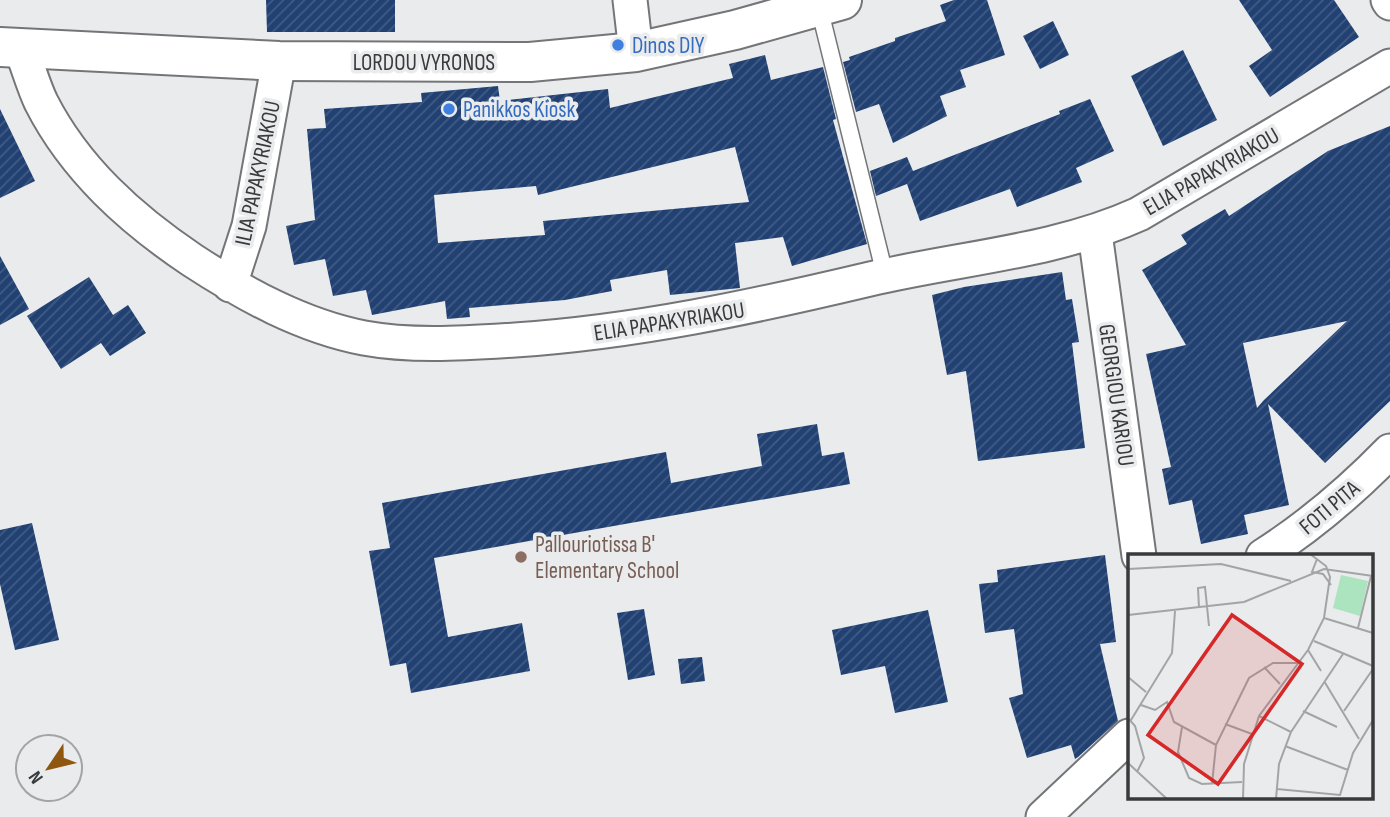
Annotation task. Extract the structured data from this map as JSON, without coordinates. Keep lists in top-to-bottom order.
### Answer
{
  "streets": {
    "street": [
      "LORDOU VYRONOS",
      "ELIA PAPAKYRIAKOU",
      "ILIA PAPAKYRIAKOU",
      "GEORGIOU KARIOU",
      "FOTI PITA"
    ]
  },
  "crossings": [
    ["LORDOU VYRONOS", "ELIA PAPAKYRIAKOU"],
    ["LORDOU VYRONOS", "ILIA PAPAKYRIAKOU"],
    ["ELIA PAPAKYRIAKOU", "ILIA PAPAKYRIAKOU"],
    ["ELIA PAPAKYRIAKOU", "GEORGIOU KARIOU"]
  ],
  "places": ["Dinos DIY", "Panikkos Kiosk", "Pallouriotissa B' Elementary School"],
  "north": "bottom left"
}
